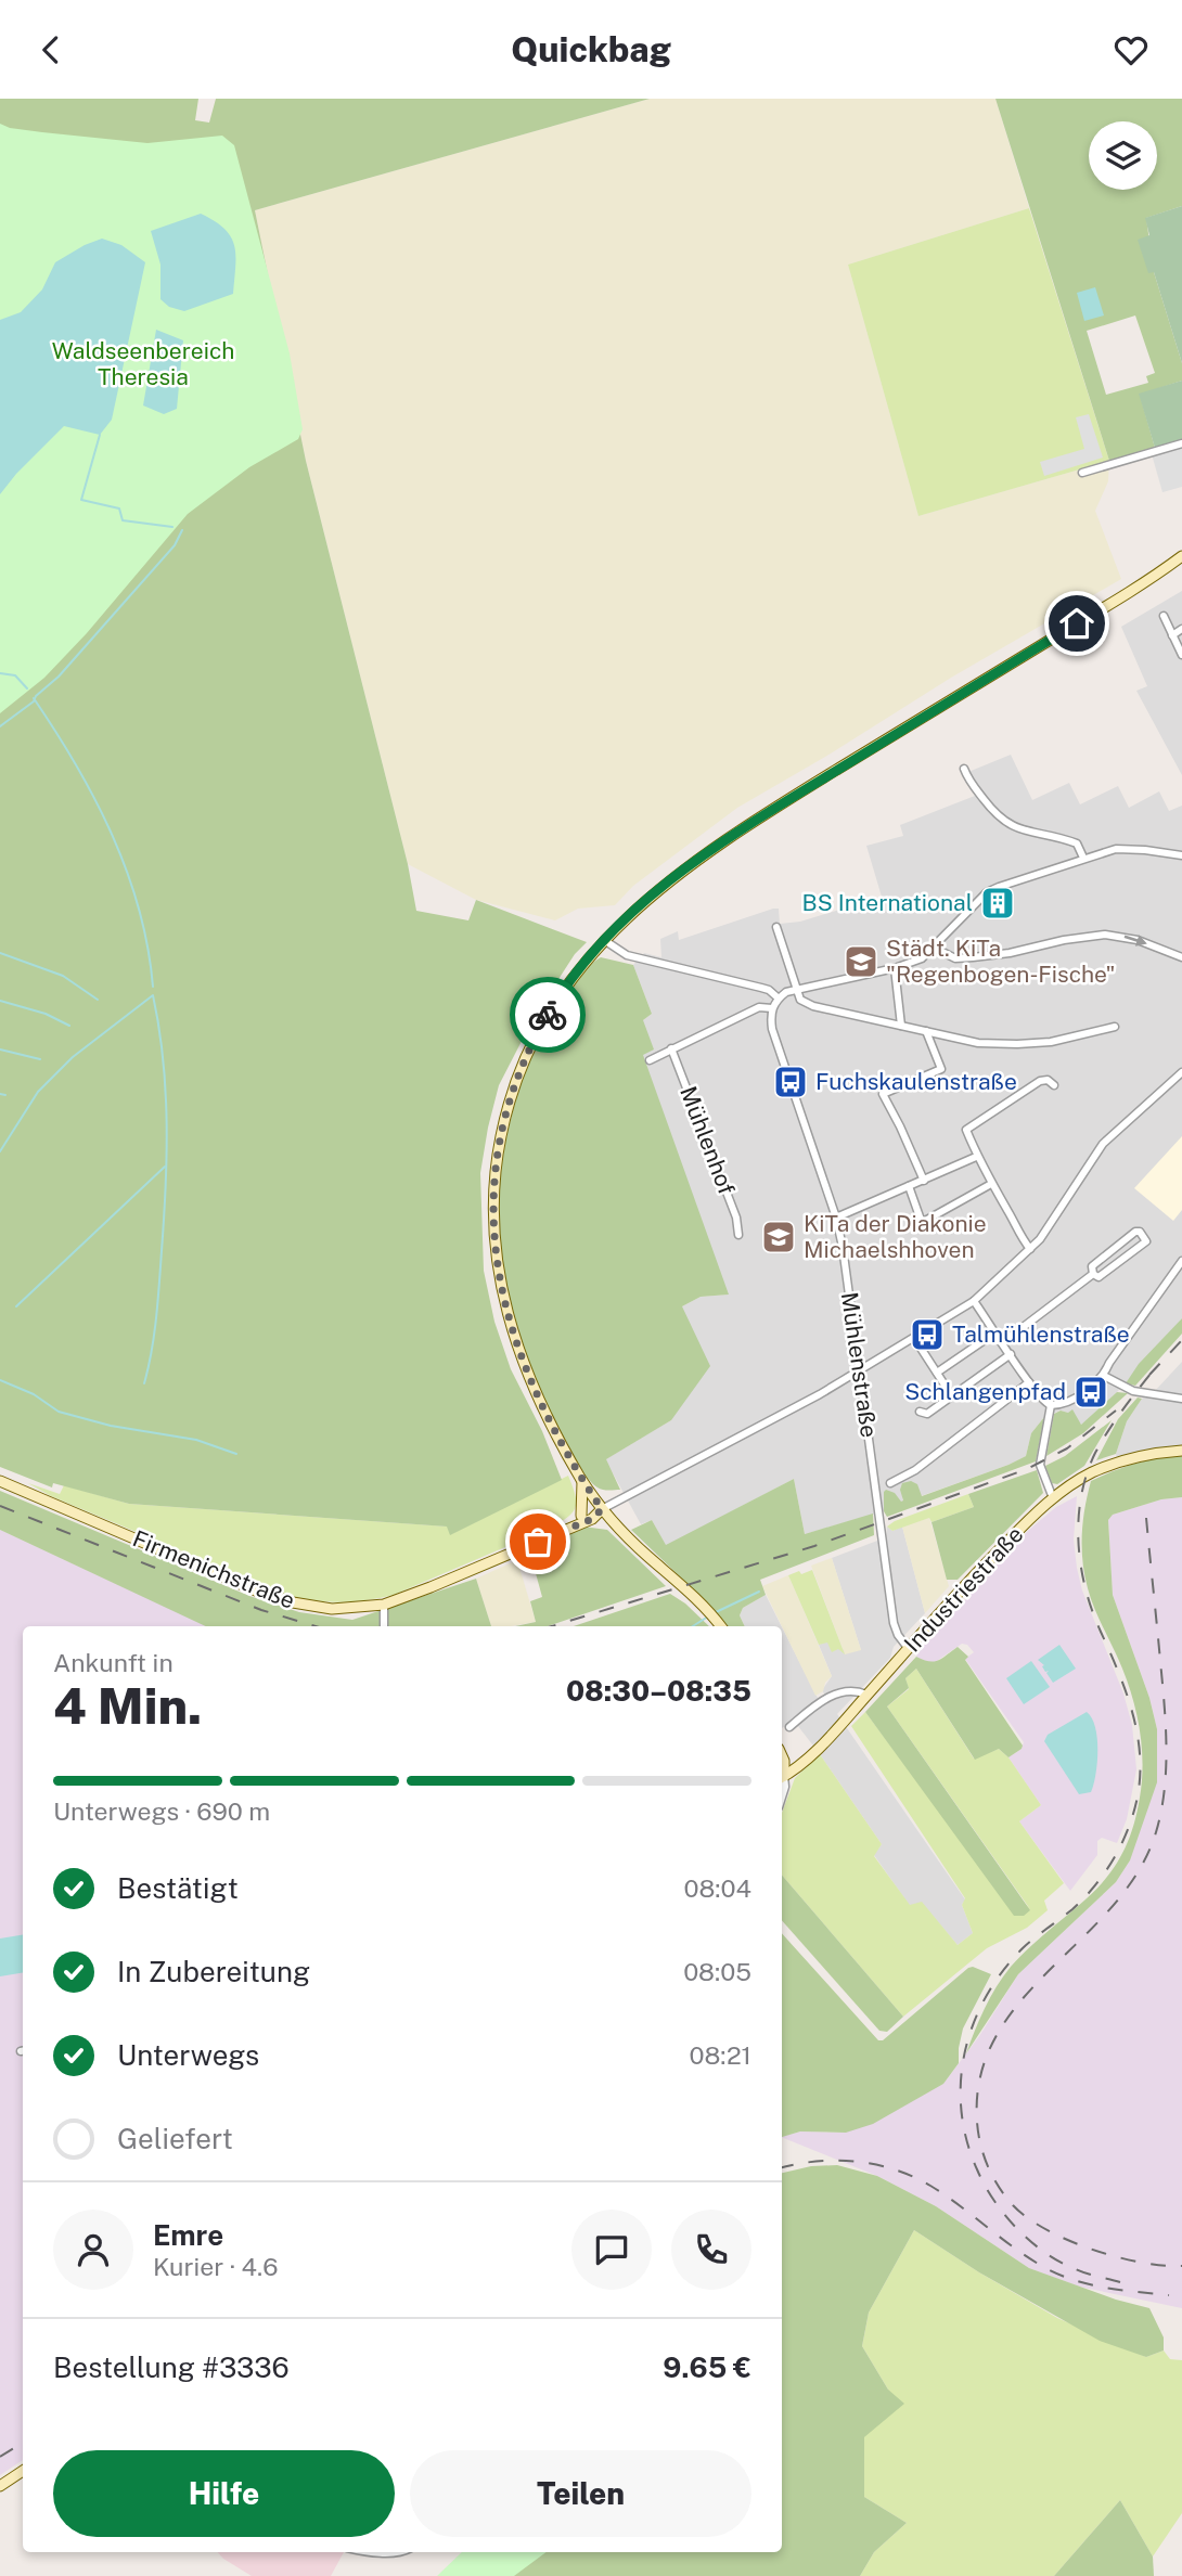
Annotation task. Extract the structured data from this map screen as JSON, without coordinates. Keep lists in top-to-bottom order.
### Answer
{
  "streets": {
    "main road": ["Firmenichstraße", "Industriestraße"],
    "street": ["Mühlenhof", "Mühlenstraße"]
  },
  "crossings": [
    ["Mühlenstraße", "Firmenichstraße"],
    ["Mühlenstraße", "Industriestraße"]
  ],
  "parks": ["Waldseenbereich Theresia"],
  "places": {
    "building": ["BS International"],
    "school or university": ["Städt. KiTa \"Regenbogen-Fische\"", "KiTa der Diakonie Michaelshhoven"],
    "bus stop": ["Fuchskaulenstraße", "Talmühlenstraße", "Schlangenpfad"]
  },
  "page": {
    "header": "Quickbag",
    "heading": ["4 Min.", "Ankunft in", "08:30–08:35"],
    "panel": [
      "Emre",
      "Kurier · 4.6",
      "Bestellung #3336",
      "9.65 €"
    ],
    "bar": "Unterwegs · 690 m",
    "list": [
      ["Bestätigt", "08:04"],
      ["In Zubereitung", "08:05"],
      ["Unterwegs", "08:21"],
      "Geliefert"
    ],
    "buttons": ["Hilfe", "Teilen"]
  }
}
